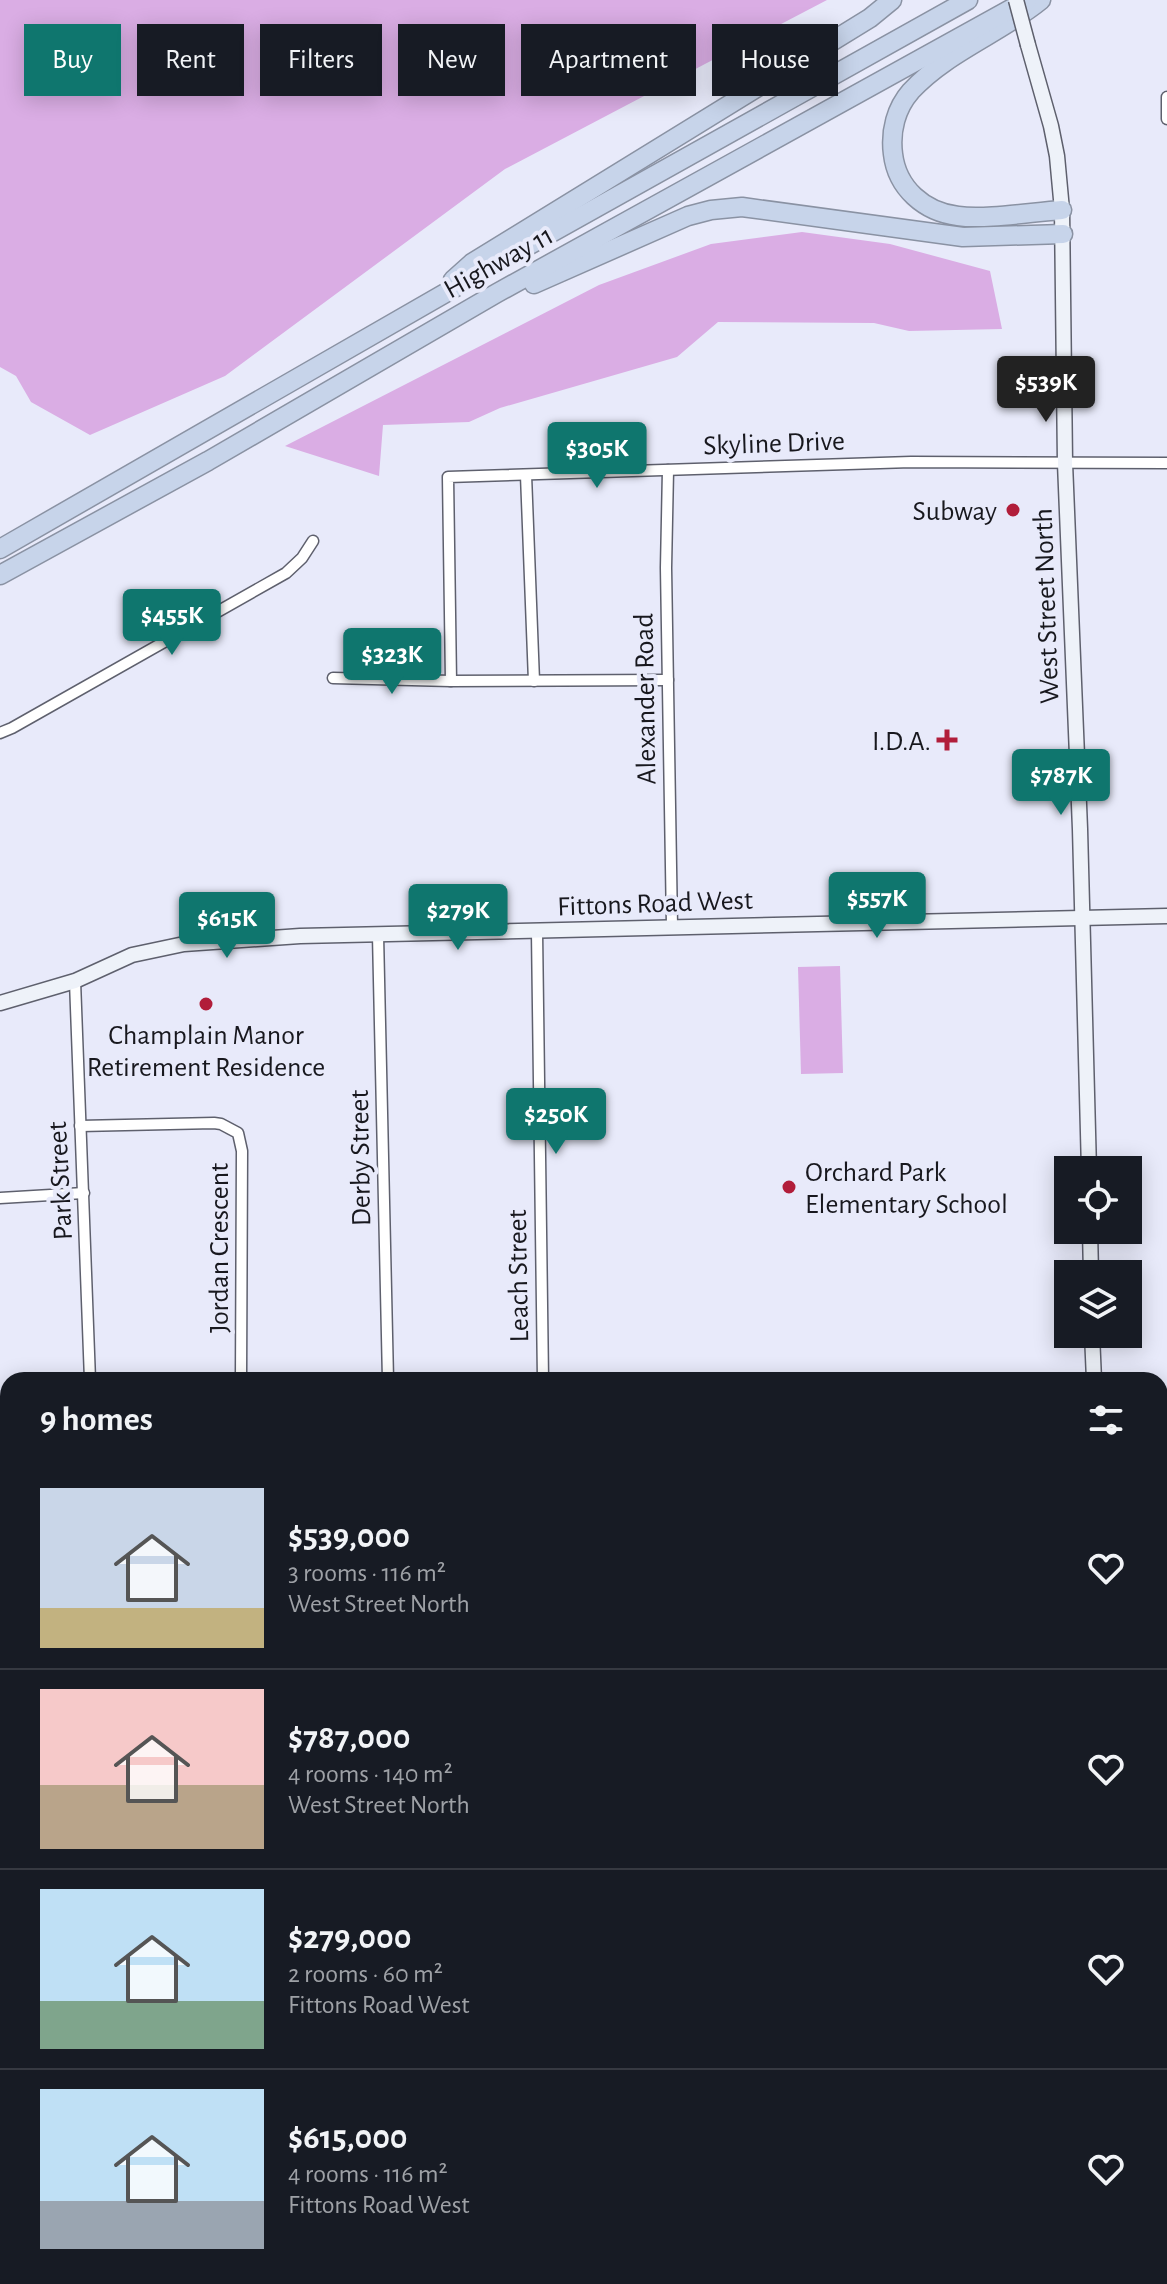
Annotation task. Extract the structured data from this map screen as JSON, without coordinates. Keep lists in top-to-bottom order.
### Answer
{
  "streets": {
    "highway": ["Highway 11"],
    "main road": ["West Street North", "Fittons Road West"],
    "street": [
      "Skyline Drive",
      "Alexander Road",
      "Derby Street",
      "Park Street",
      "Jordan Crescent",
      "Leach Street"
    ]
  },
  "crossings": [
    ["Skyline Drive", "West Street North"],
    ["Skyline Drive", "Alexander Road"],
    ["West Street North", "Fittons Road West"],
    ["Alexander Road", "Fittons Road West"],
    ["Fittons Road West", "Derby Street"],
    ["Fittons Road West", "Park Street"],
    ["Fittons Road West", "Leach Street"],
    ["Park Street", "Jordan Crescent"]
  ],
  "places": {
    "other": ["Subway", "Champlain Manor Retirement Residence", "Orchard Park Elementary School"],
    "health": ["I.D.A."]
  },
  "page": {
    "chip": [
      "Buy",
      "Rent",
      "Filters",
      "New",
      "Apartment",
      "House"
    ],
    "price": [
      "$539K",
      "$305K",
      "$455K",
      "$323K",
      "$787K",
      "$557K",
      "$279K",
      "$615K",
      "$250K"
    ],
    "heading": "9 homes",
    "list": [
      {
        "name": "$539,000",
        "note": "3 rooms · 116 m² · West Street North"
      },
      {
        "name": "$787,000",
        "note": "4 rooms · 140 m² · West Street North"
      },
      {
        "name": "$279,000",
        "note": "2 rooms · 60 m² · Fittons Road West"
      },
      {
        "name": "$615,000",
        "note": "4 rooms · 116 m² · Fittons Road West"
      }
    ]
  }
}
